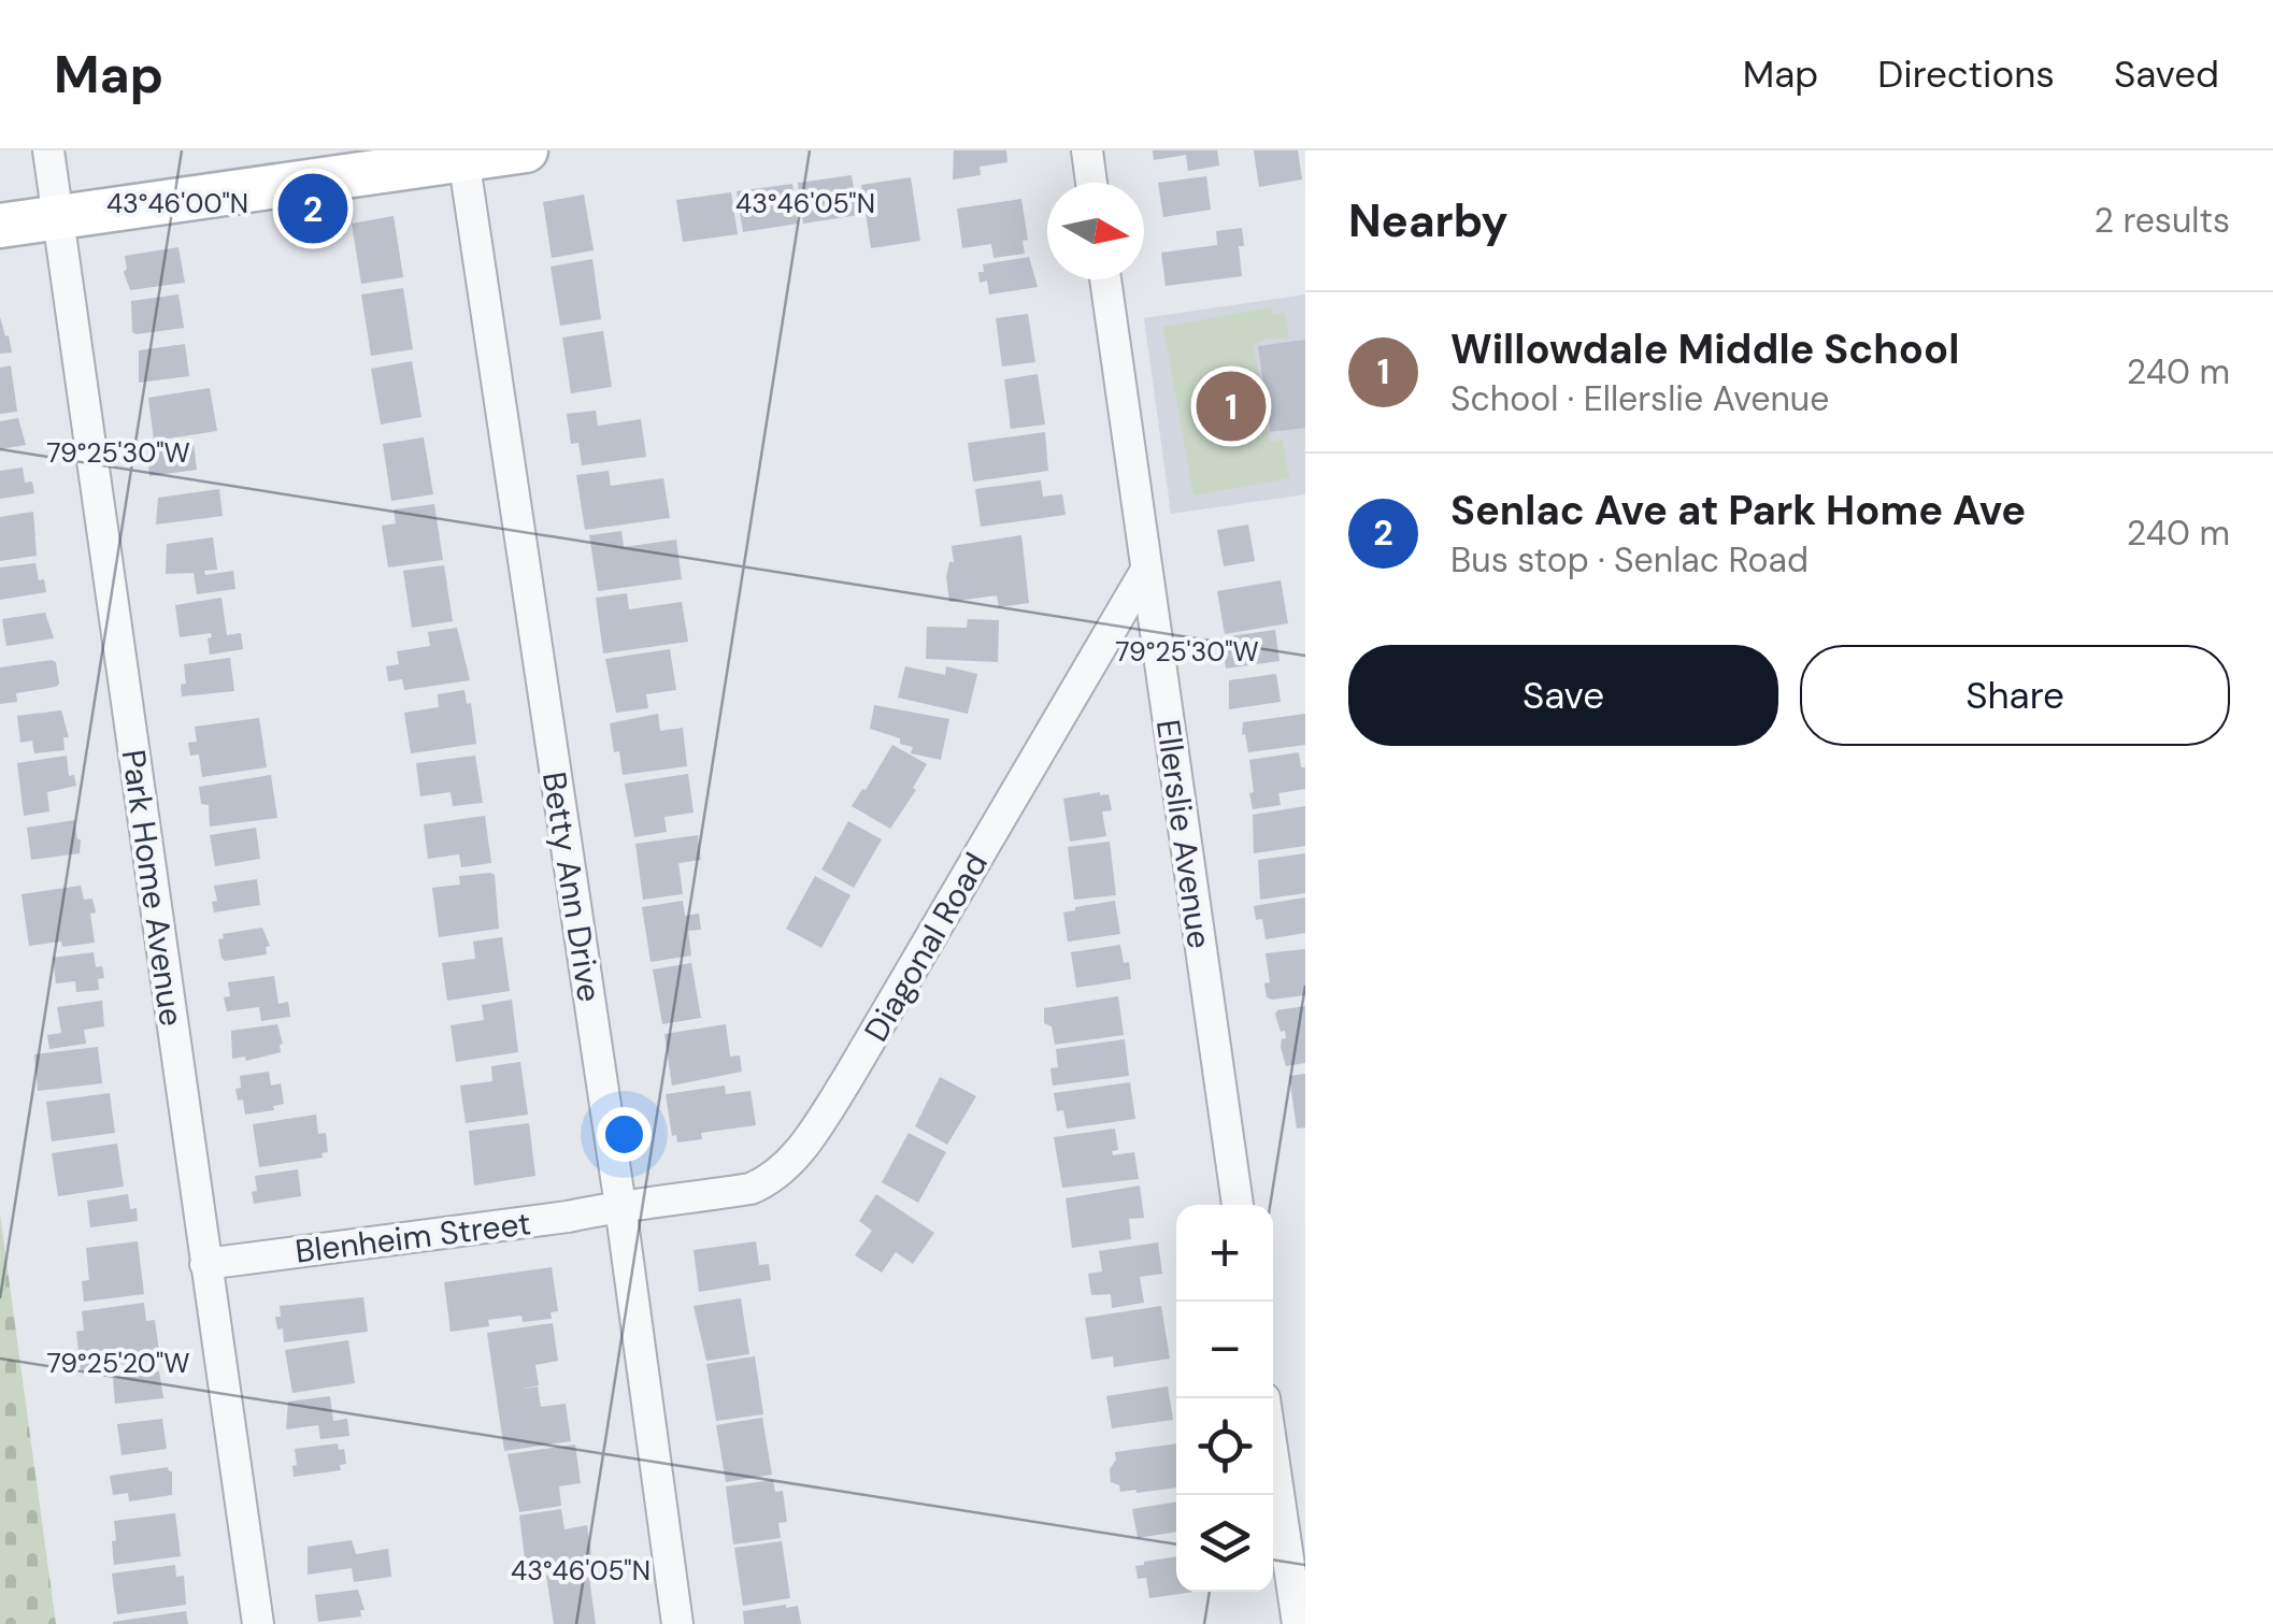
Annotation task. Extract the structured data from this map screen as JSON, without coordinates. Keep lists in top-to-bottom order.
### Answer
{
  "streets": {
    "street": [
      "Ellerslie Avenue",
      "Betty Ann Drive",
      "Park Home Avenue",
      "Diagonal Road",
      "Blenheim Street"
    ]
  },
  "crossings": [
    ["Ellerslie Avenue", "Diagonal Road"],
    ["Betty Ann Drive", "Diagonal Road"],
    ["Betty Ann Drive", "Blenheim Street"],
    ["Park Home Avenue", "Blenheim Street"],
    ["Diagonal Road", "Blenheim Street"]
  ],
  "north": "right",
  "page": {
    "header": "Map",
    "nav": ["Map", "Directions", "Saved"],
    "heading": ["Nearby", "2 results"],
    "pins": ["2", "1"],
    "list": [
      {
        "mark": "1",
        "name": "Willowdale Middle School",
        "note": "School · Ellerslie Avenue",
        "value": "240 m"
      },
      {
        "mark": "2",
        "name": "Senlac Ave at Park Home Ave",
        "note": "Bus stop · Senlac Road",
        "value": "240 m"
      }
    ],
    "buttons": ["Save", "Share"],
    "map_buttons": ["+", "−"]
  },
  "coordinates": [
    "43°46'00\"N",
    "43°46'05\"N",
    "79°25'30\"W",
    "79°25'20\"W"
  ]
}
